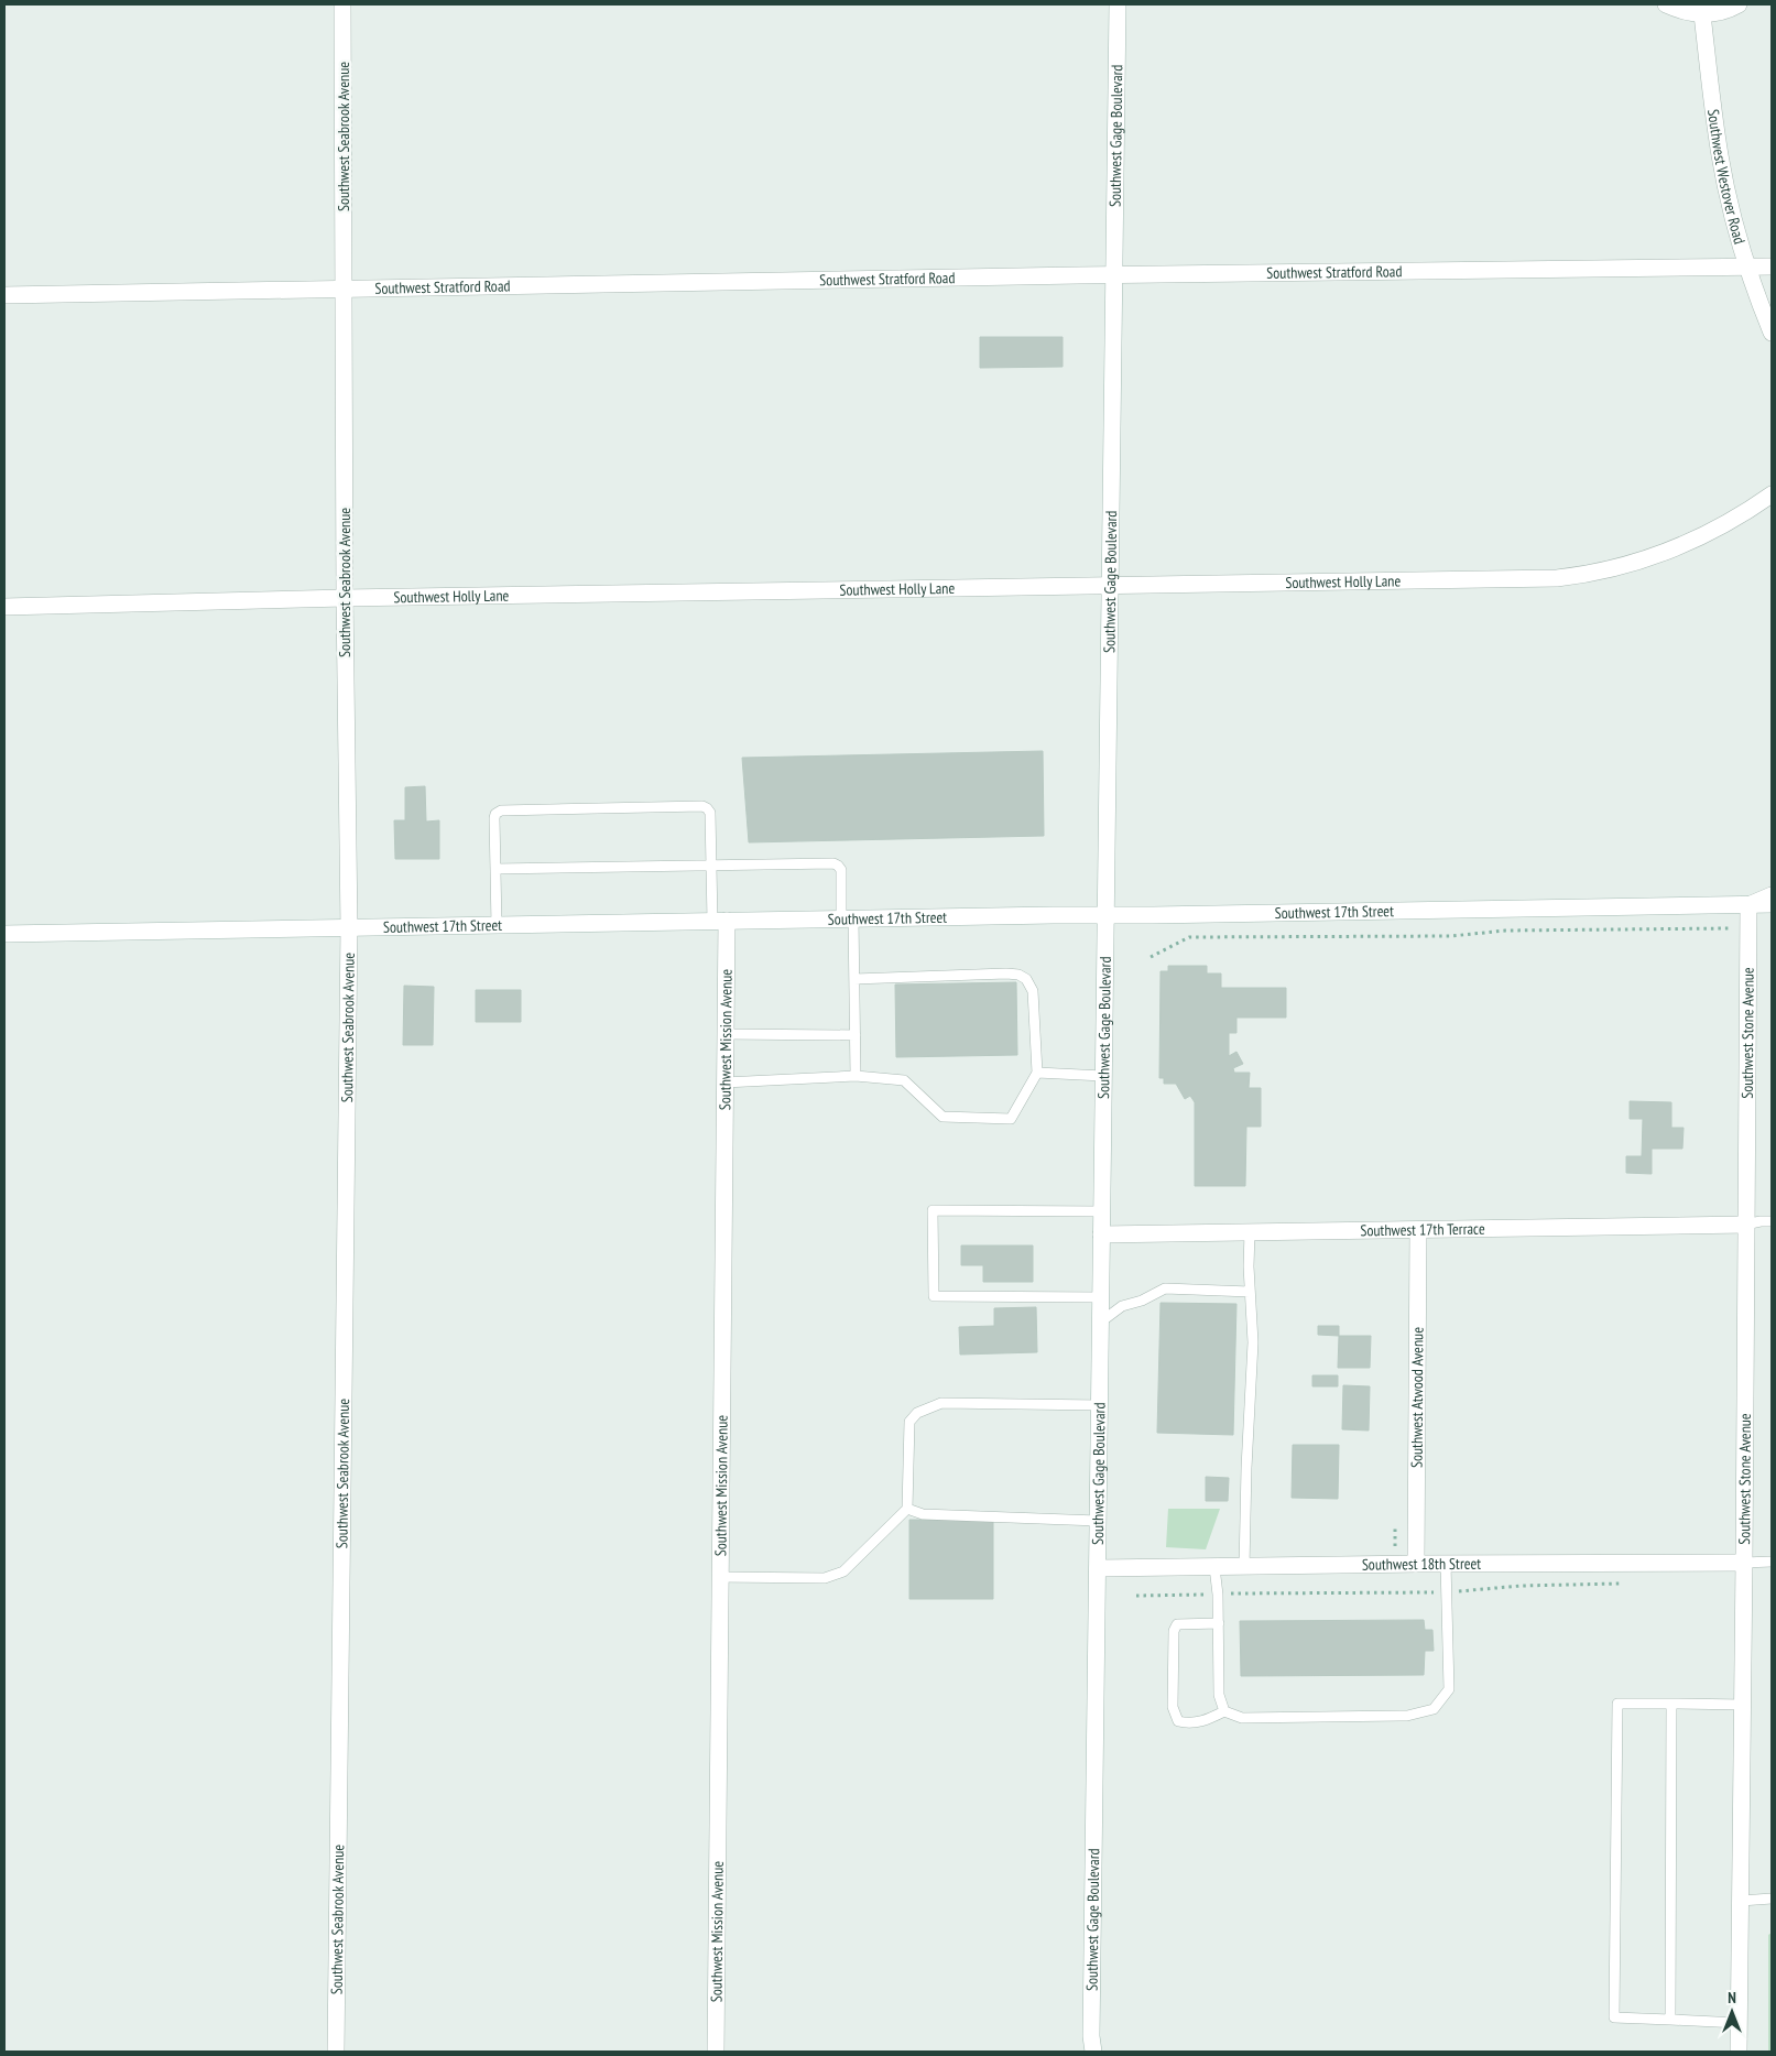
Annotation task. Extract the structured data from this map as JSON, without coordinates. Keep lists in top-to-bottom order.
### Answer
{
  "streets": {
    "street": [
      "Southwest Seabrook Avenue",
      "Southwest Gage Boulevard",
      "Southwest Westover Road",
      "Southwest Stratford Road",
      "Southwest Holly Lane",
      "Southwest 17th Street",
      "Southwest Stone Avenue",
      "Southwest Mission Avenue",
      "Southwest 17th Terrace",
      "Southwest Atwood Avenue",
      "Southwest 18th Street"
    ]
  },
  "crossings": [
    ["Southwest Seabrook Avenue", "Southwest Stratford Road"],
    ["Southwest Seabrook Avenue", "Southwest Holly Lane"],
    ["Southwest Seabrook Avenue", "Southwest 17th Street"],
    ["Southwest Gage Boulevard", "Southwest Stratford Road"],
    ["Southwest Gage Boulevard", "Southwest Holly Lane"],
    ["Southwest Gage Boulevard", "Southwest 17th Street"],
    ["Southwest Gage Boulevard", "Southwest 17th Terrace"],
    ["Southwest Gage Boulevard", "Southwest 18th Street"],
    ["Southwest Westover Road", "Southwest Stratford Road"],
    ["Southwest 17th Street", "Southwest Stone Avenue"],
    ["Southwest 17th Street", "Southwest Mission Avenue"],
    ["Southwest Stone Avenue", "Southwest 17th Terrace"],
    ["Southwest Stone Avenue", "Southwest 18th Street"],
    ["Southwest 17th Terrace", "Southwest Atwood Avenue"],
    ["Southwest Atwood Avenue", "Southwest 18th Street"]
  ],
  "north": "top"
}
